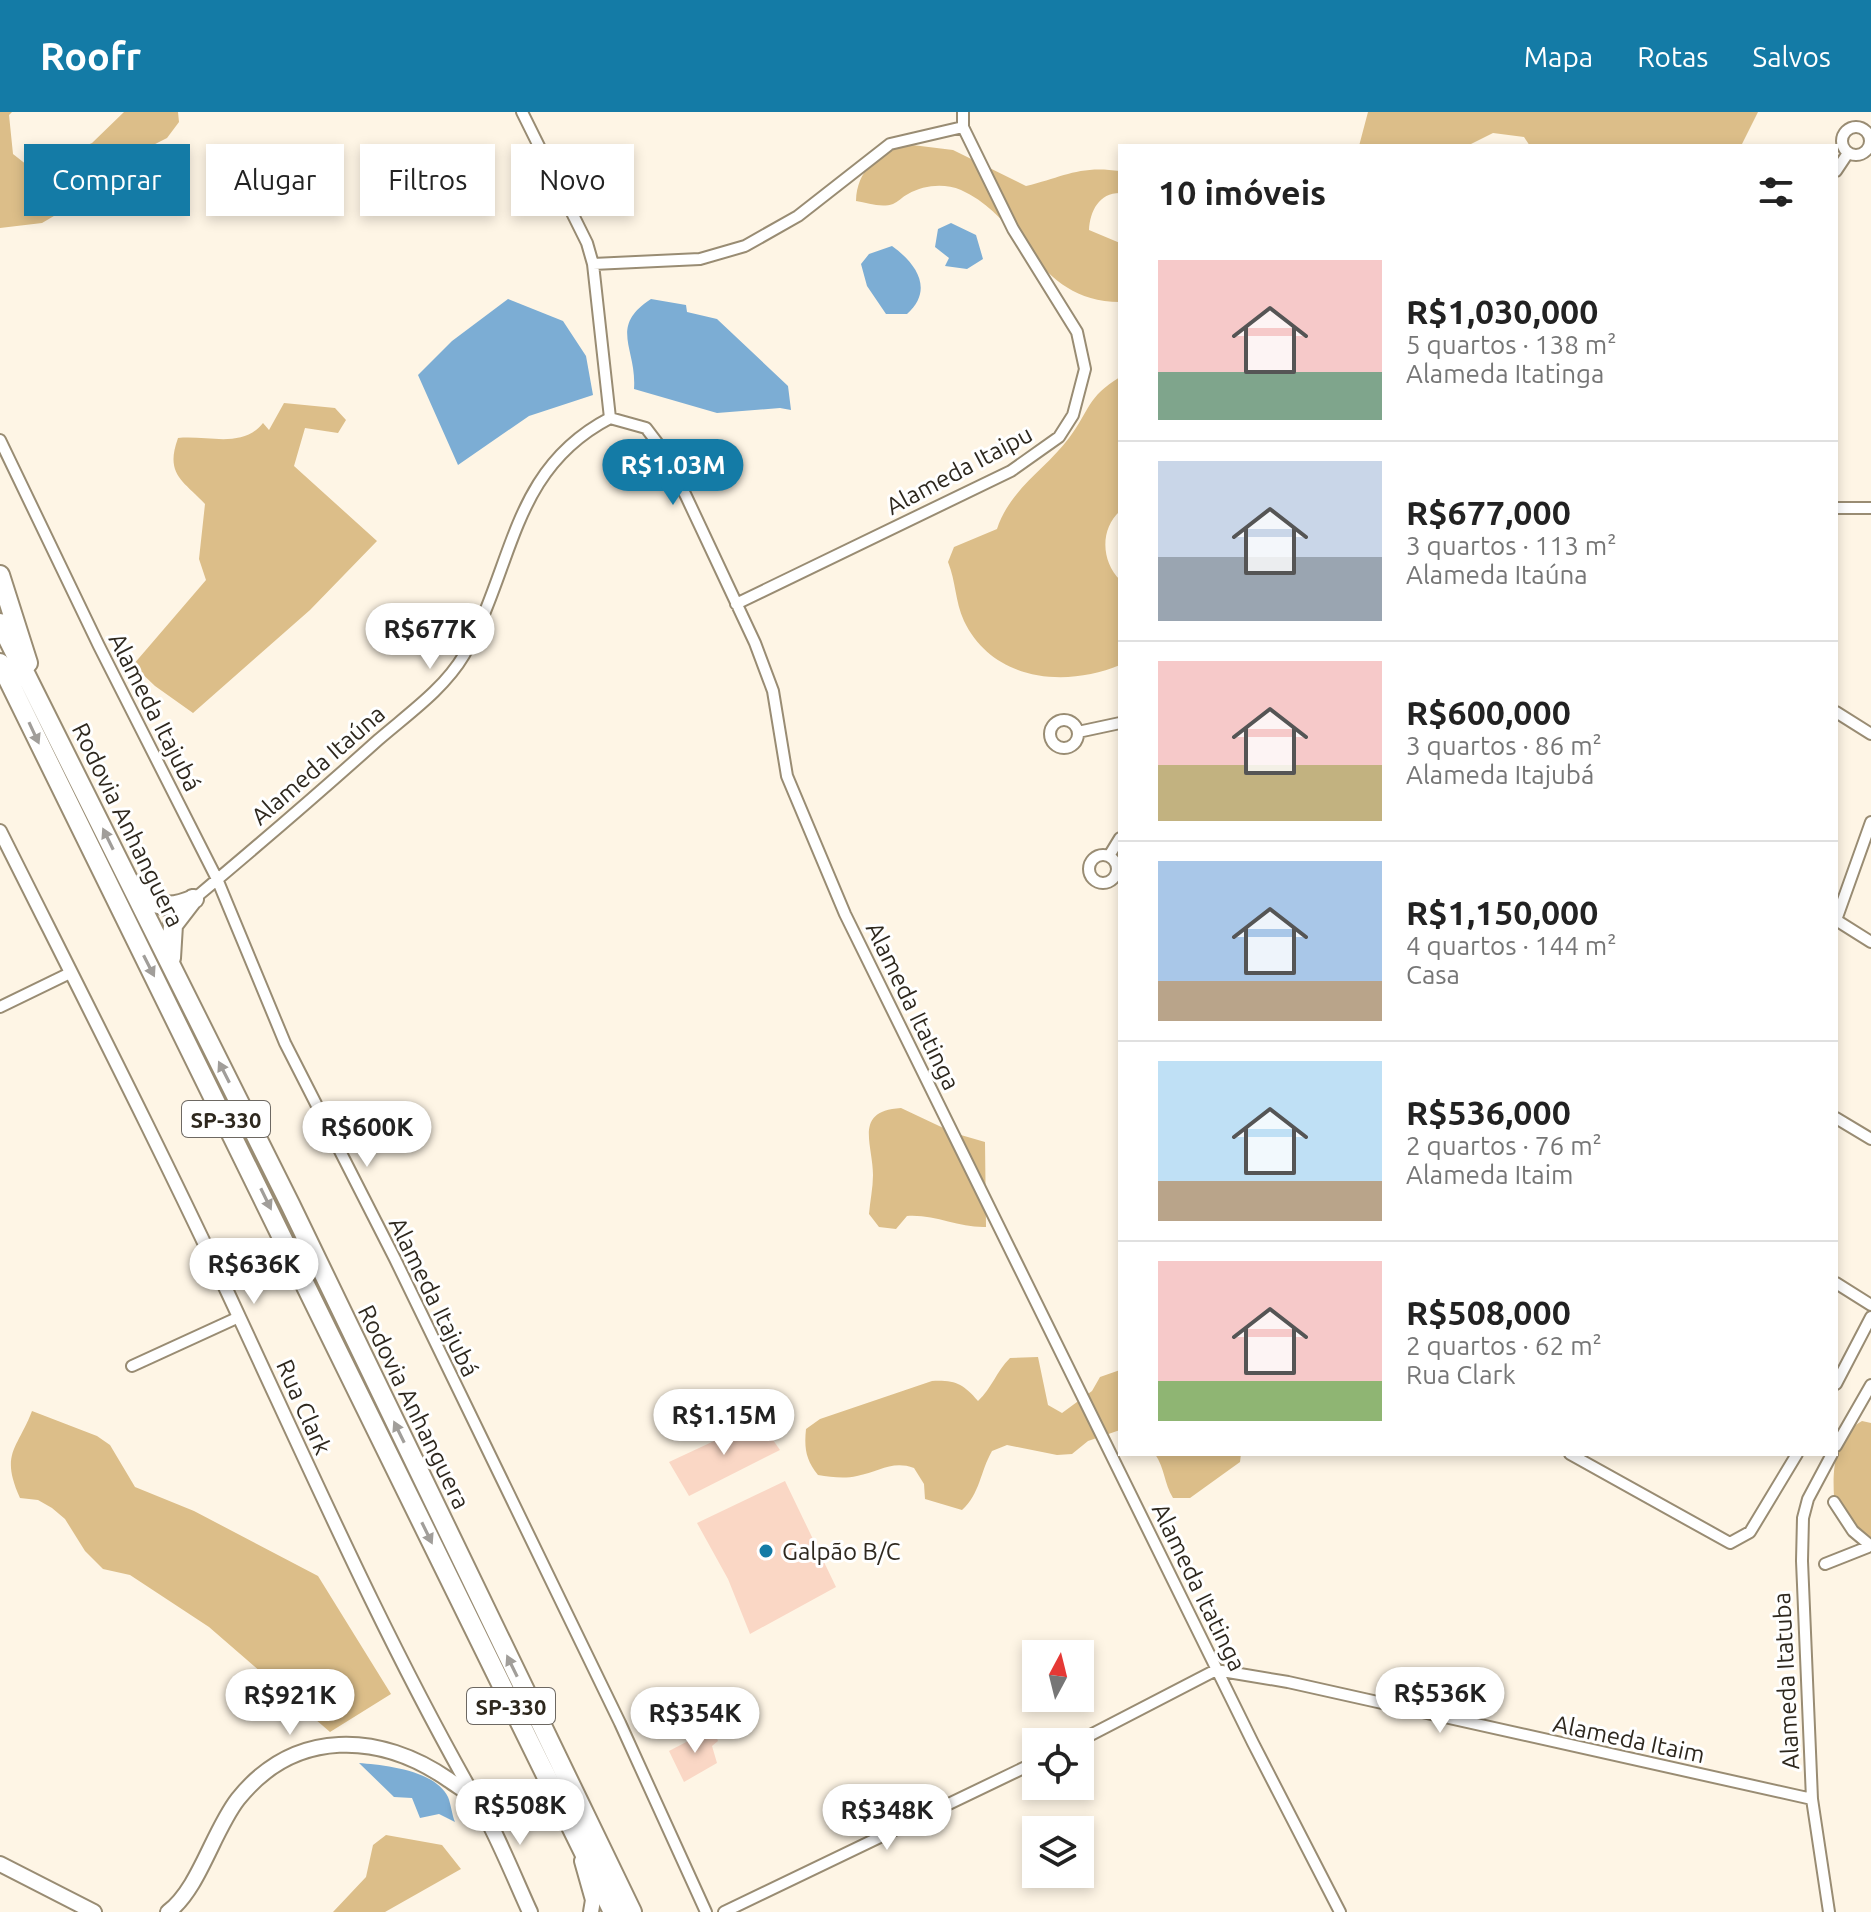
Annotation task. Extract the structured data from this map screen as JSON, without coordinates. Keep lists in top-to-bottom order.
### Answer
{
  "streets": {
    "highway": ["Rodovia Anhanguera", "SP-330"],
    "main road": ["Rua Clark"],
    "street": [
      "Alameda Itaipu",
      "Alameda Itajubá",
      "Alameda Itaúna",
      "Alameda Itatinga",
      "Alameda Itatuba",
      "Alameda Itaim"
    ]
  },
  "crossings": [
    ["Alameda Itaipu", "Alameda Itatinga"],
    ["Alameda Itajubá", "Alameda Itaúna"],
    ["Alameda Itaúna", "Alameda Itatinga"],
    ["Alameda Itatinga", "Alameda Itaim"],
    ["Alameda Itatuba", "Alameda Itaim"]
  ],
  "places": ["Galpão B/C"],
  "north": "top",
  "page": {
    "header": "Roofr",
    "nav": ["Mapa", "Rotas", "Salvos"],
    "chip": [
      "Comprar",
      "Alugar",
      "Filtros",
      "Novo"
    ],
    "heading": "10 imóveis",
    "list": [
      {
        "name": "R$1,030,000",
        "note": "5 quartos · 138 m² · Alameda Itatinga"
      },
      {
        "name": "R$677,000",
        "note": "3 quartos · 113 m² · Alameda Itaúna"
      },
      {
        "name": "R$600,000",
        "note": "3 quartos · 86 m² · Alameda Itajubá"
      },
      {
        "name": "R$1,150,000",
        "note": "4 quartos · 144 m² · Casa"
      },
      {
        "name": "R$536,000",
        "note": "2 quartos · 76 m² · Alameda Itaim"
      },
      {
        "name": "R$508,000",
        "note": "2 quartos · 62 m² · Rua Clark"
      }
    ],
    "price": [
      "R$1.03M",
      "R$677K",
      "R$600K",
      "R$636K",
      "R$1.15M",
      "R$536K",
      "R$921K",
      "R$354K",
      "R$508K",
      "R$348K"
    ]
  }
}
